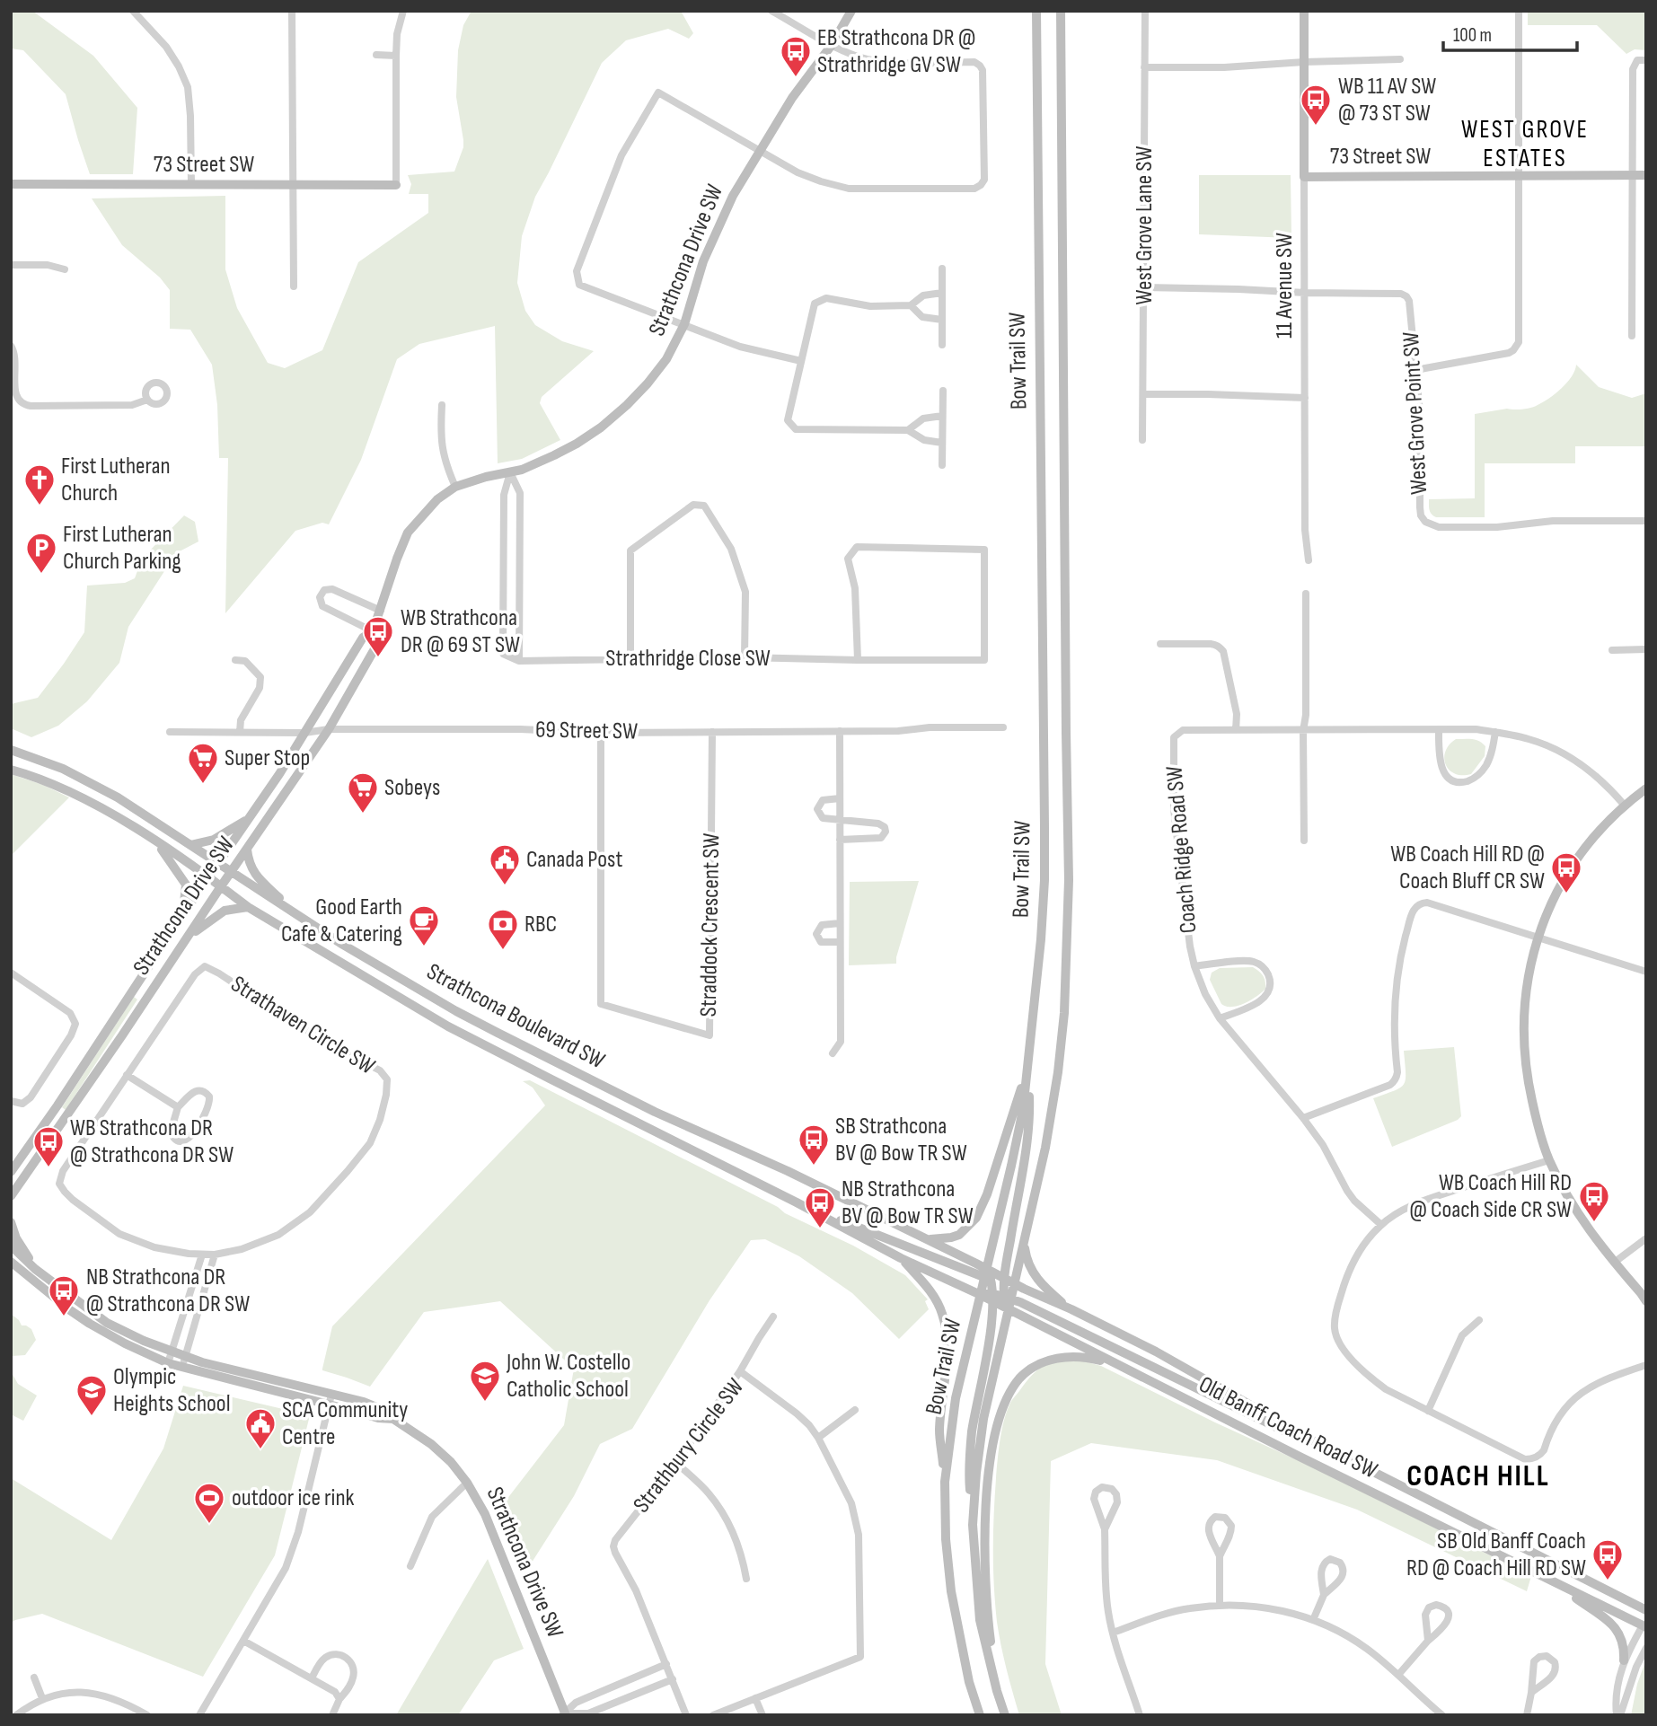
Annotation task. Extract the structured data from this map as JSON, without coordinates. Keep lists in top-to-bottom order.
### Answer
{
  "streets": {
    "main road": [
      "73 Street SW",
      "Strathcona Drive SW",
      "11 Avenue SW",
      "Bow Trail SW",
      "Strathcona Boulevard SW",
      "Old Banff Coach Road SW"
    ],
    "street": [
      "West Grove Lane SW",
      "West Grove Point SW",
      "Strathridge Close SW",
      "69 Street SW",
      "Coach Ridge Road SW",
      "Straddock Crescent SW",
      "Strathaven Circle SW",
      "Strathbury Circle SW"
    ]
  },
  "crossings": [
    ["73 Street SW", "11 Avenue SW"],
    ["Strathcona Drive SW", "69 Street SW"],
    ["Strathcona Drive SW", "Strathcona Boulevard SW"],
    ["11 Avenue SW", "West Grove Point SW"],
    ["Bow Trail SW", "Strathcona Boulevard SW"],
    ["Bow Trail SW", "Old Banff Coach Road SW"],
    ["69 Street SW", "Straddock Crescent SW"],
    ["Strathcona Boulevard SW", "Old Banff Coach Road SW"]
  ],
  "districts": ["WEST GROVE ESTATES", "COACH HILL"],
  "places": {
    "bus stop": [
      "EB Strathcona DR @ Strathridge GV SW",
      "WB 11 AV SW @ 73 ST SW",
      "WB Strathcona DR @ 69 ST SW",
      "WB Coach Hill RD @ Coach Bluff CR SW",
      "SB Strathcona BV @ Bow TR SW",
      "WB Strathcona DR @ Strathcona DR SW",
      "WB Coach Hill RD @ Coach Side CR SW",
      "NB Strathcona BV @ Bow TR SW",
      "NB Strathcona DR @ Strathcona DR SW",
      "SB Old Banff Coach RD @ Coach Hill RD SW"
    ],
    "church": ["First Lutheran Church"],
    "parking": ["First Lutheran Church Parking"],
    "supermarket": ["Super Stop", "Sobeys"],
    "public building": ["Canada Post", "SCA Community Centre"],
    "cafe": ["Good Earth Cafe & Catering"],
    "bank": ["RBC"],
    "school or university": ["John W. Costello Catholic School", "Olympic Heights School"],
    "sports": ["outdoor ice rink"]
  },
  "scale_bar": "100 m"
}
